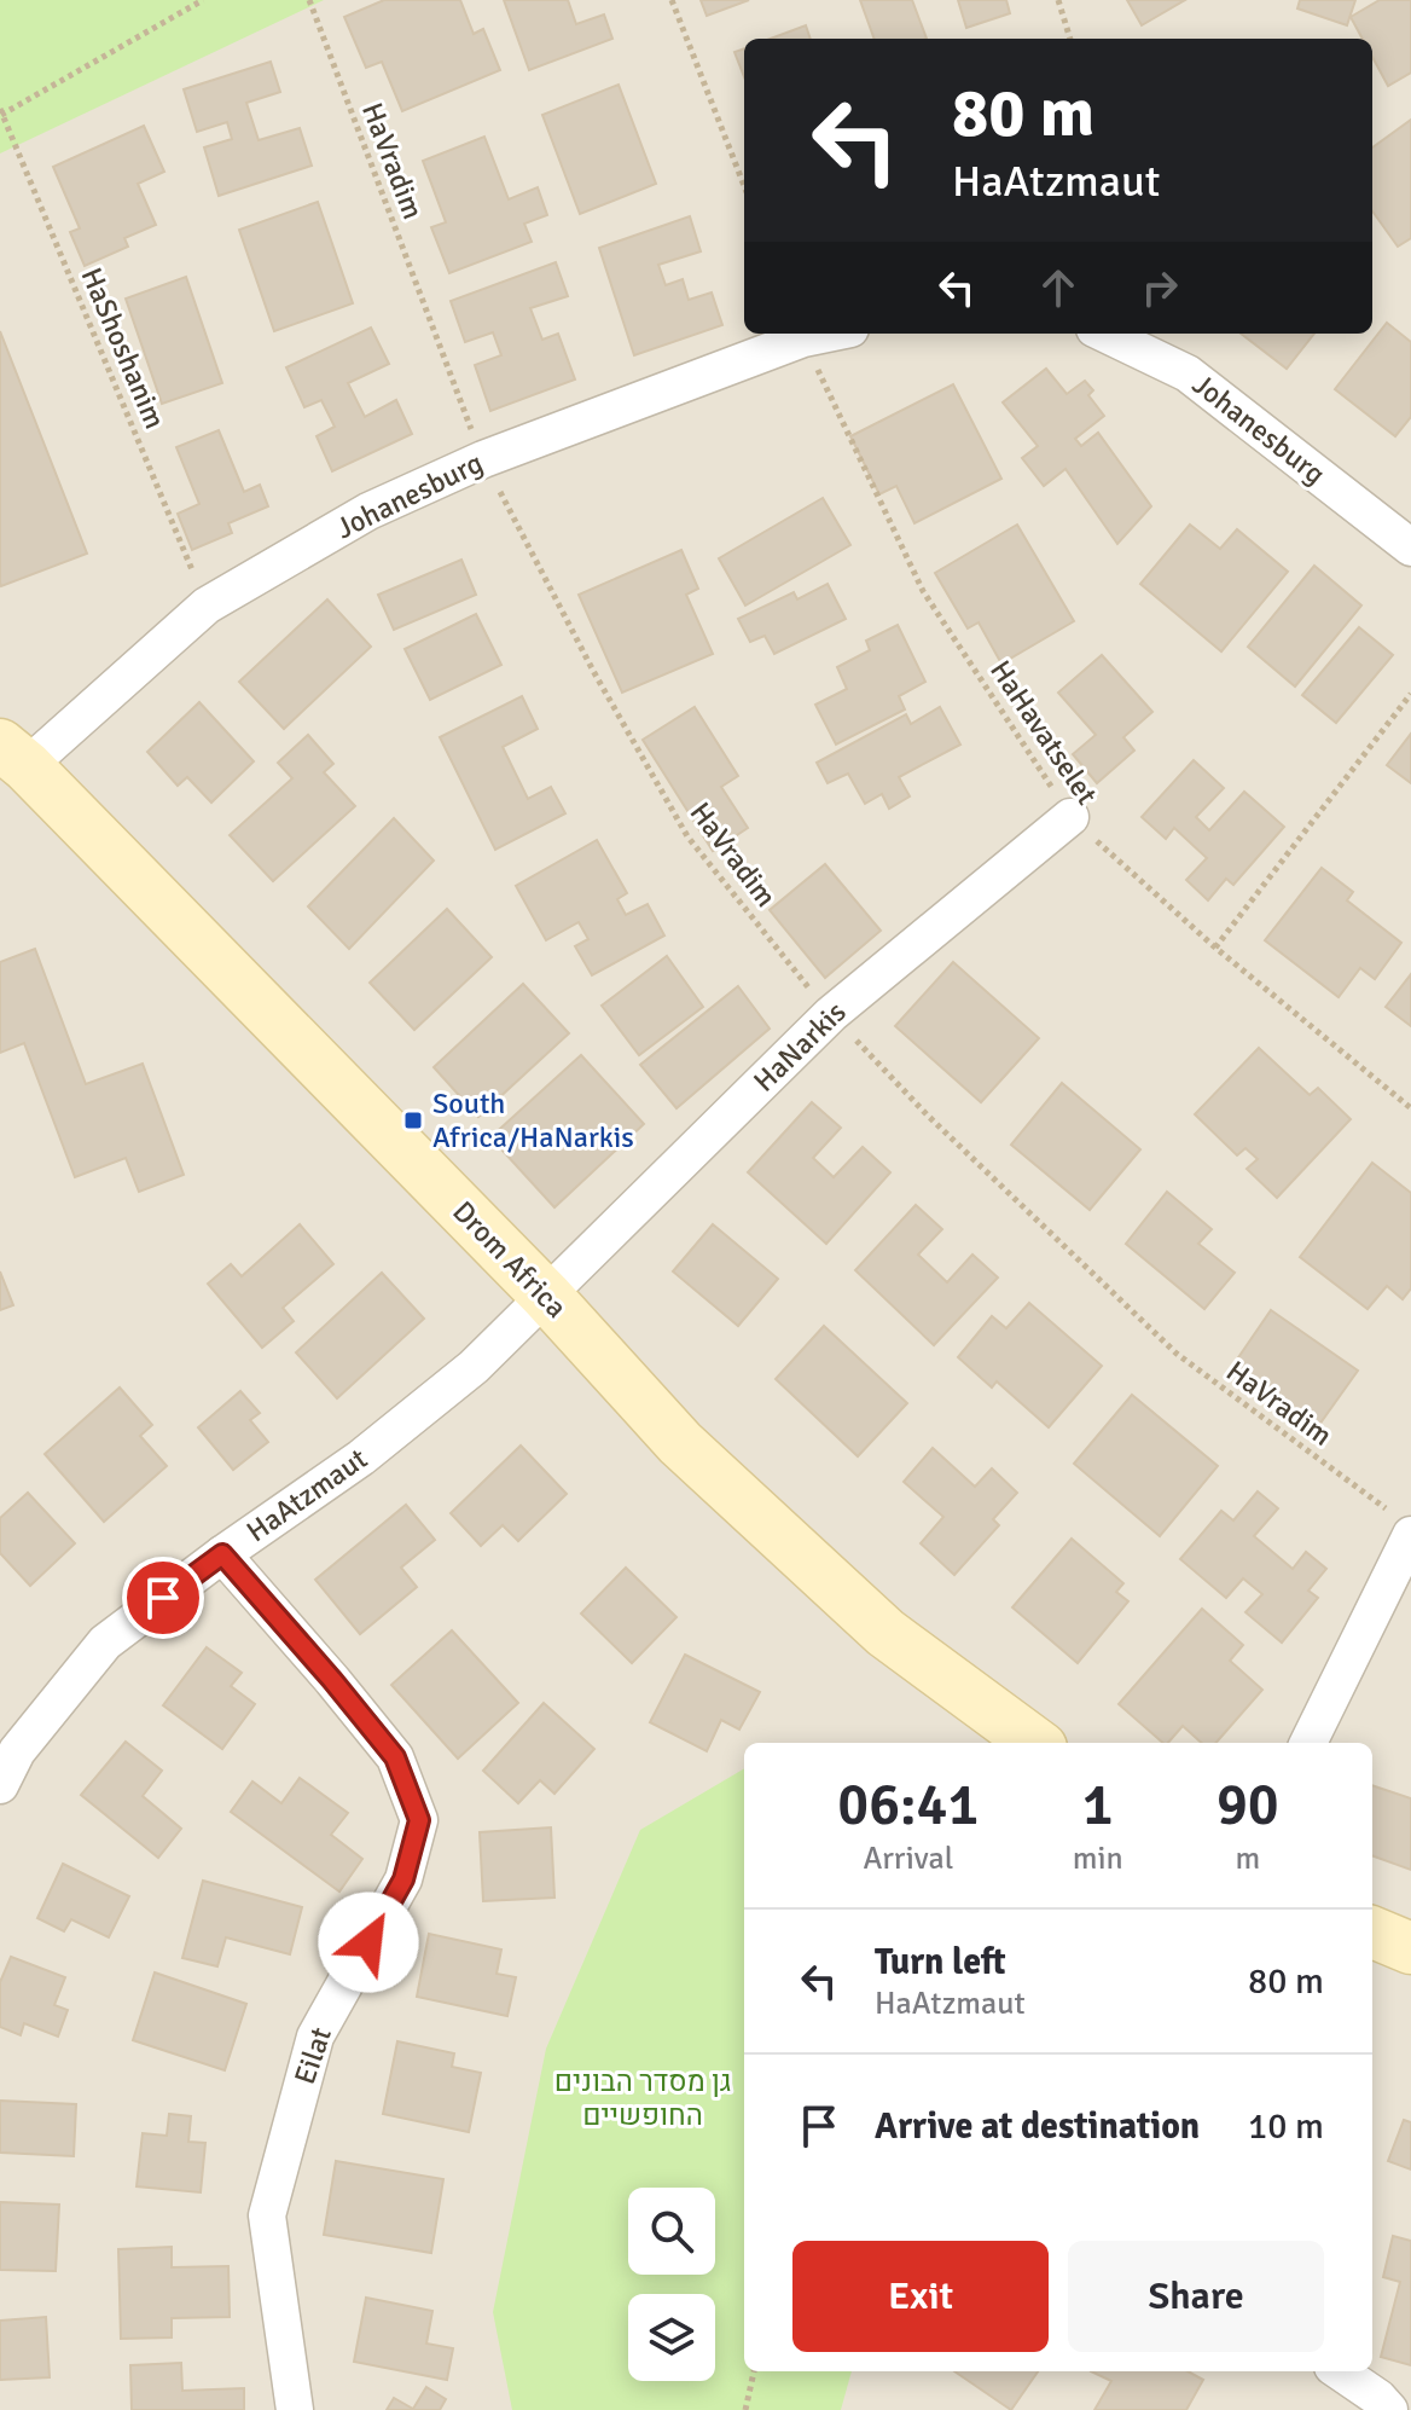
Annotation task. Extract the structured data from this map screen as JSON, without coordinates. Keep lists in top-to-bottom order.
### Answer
{
  "streets": {
    "street": [
      "Johanesburg",
      "HaNarkis",
      "Drom Africa",
      "HaAtzmaut",
      "Eilat"
    ],
    "path": ["HaVradim", "HaShoshanim", "HaHavatselet"]
  },
  "crossings": [
    ["HaVradim", "Johanesburg"],
    ["HaVradim", "HaNarkis"],
    ["HaShoshanim", "Johanesburg"],
    ["Johanesburg", "HaHavatselet"],
    ["Johanesburg", "Drom Africa"],
    ["HaHavatselet", "HaNarkis"],
    ["HaNarkis", "Drom Africa"],
    ["HaNarkis", "HaAtzmaut"],
    ["Drom Africa", "HaAtzmaut"],
    ["HaAtzmaut", "Eilat"]
  ],
  "parks": ["גן מסדר הבונים החופשיים"],
  "places": {
    "transit": ["South Africa/HaNarkis"]
  },
  "page": {
    "turn": ["80 m", "HaAtzmaut"],
    "eta": [
      "06:41",
      "Arrival",
      "1",
      "min",
      "90",
      "m"
    ],
    "list": [
      {
        "name": "Turn left",
        "note": "HaAtzmaut",
        "value": "80 m"
      },
      {
        "name": "Arrive at destination",
        "value": "10 m"
      }
    ],
    "buttons": ["Exit", "Share"]
  }
}
